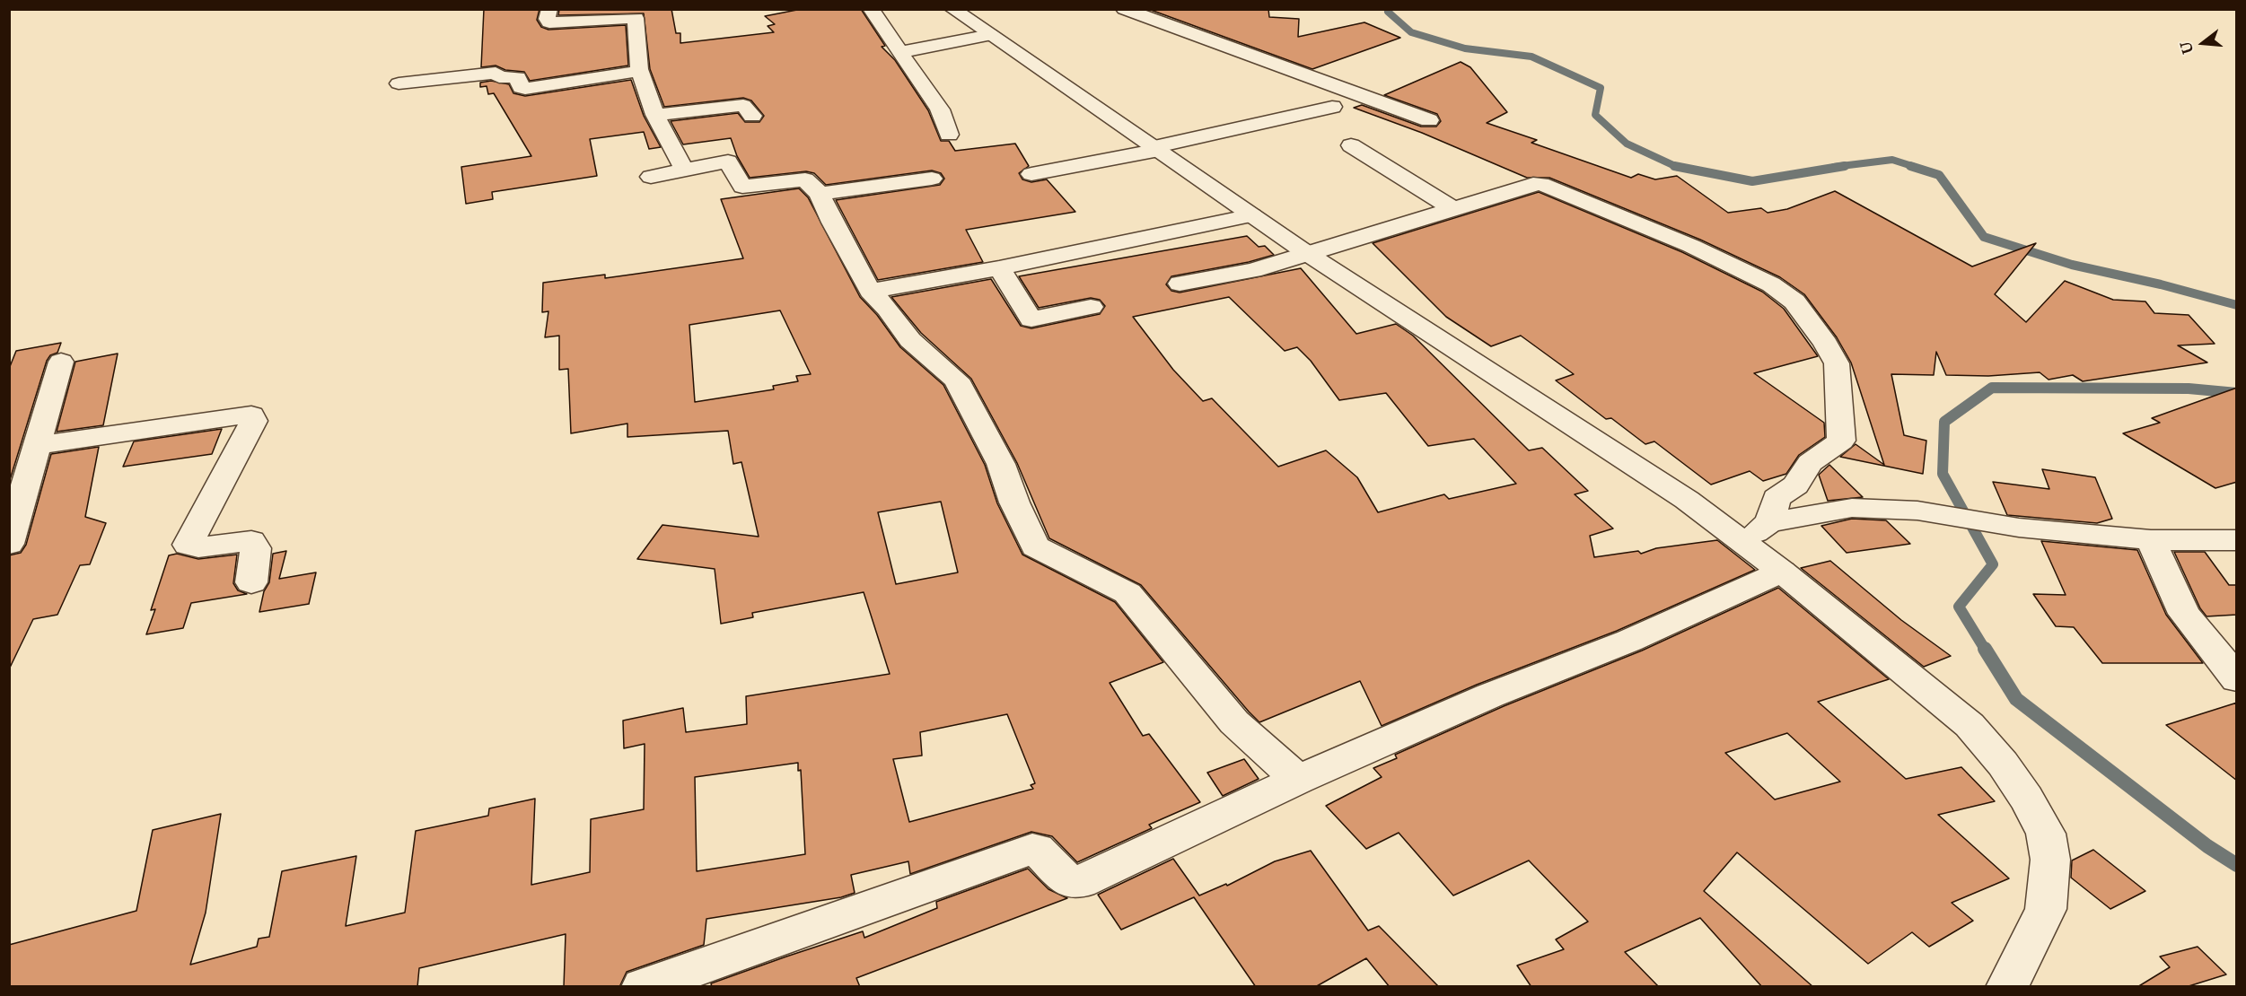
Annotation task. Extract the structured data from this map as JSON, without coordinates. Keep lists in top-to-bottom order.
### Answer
{
  "north": "left"
}
